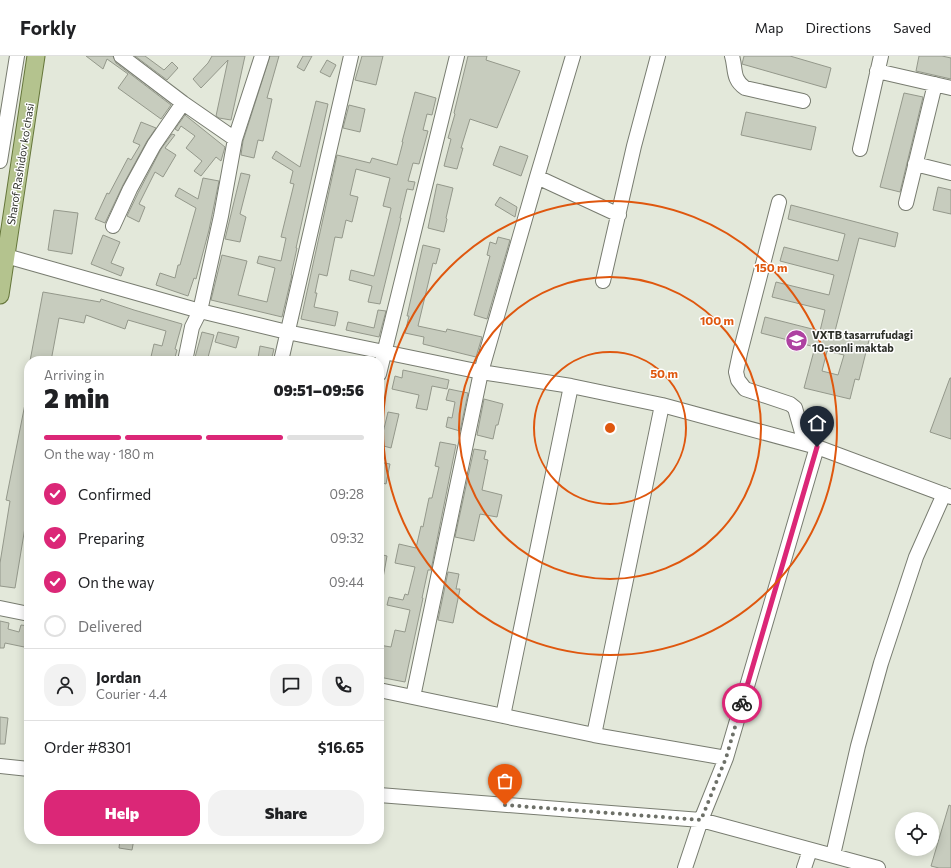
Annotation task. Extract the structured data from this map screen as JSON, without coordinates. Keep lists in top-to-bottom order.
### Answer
{
  "streets": {
    "main road": ["Sharof Rashidov ko'chasi"]
  },
  "places": {
    "school or university": ["VXTB tasarrufudagi 10-sonli maktab"]
  },
  "page": {
    "header": "Forkly",
    "nav": ["Map", "Directions", "Saved"],
    "heading": ["2 min", "Arriving in", "09:51–09:56"],
    "panel": [
      "Jordan",
      "Courier · 4.4",
      "Order #8301",
      "$16.65"
    ],
    "bar": "On the way · 180 m",
    "list": [
      ["Confirmed", "09:28"],
      ["Preparing", "09:32"],
      ["On the way", "09:44"],
      "Delivered"
    ],
    "buttons": ["Help", "Share"]
  },
  "rings": ["150 m", "100 m", "50 m"]
}
